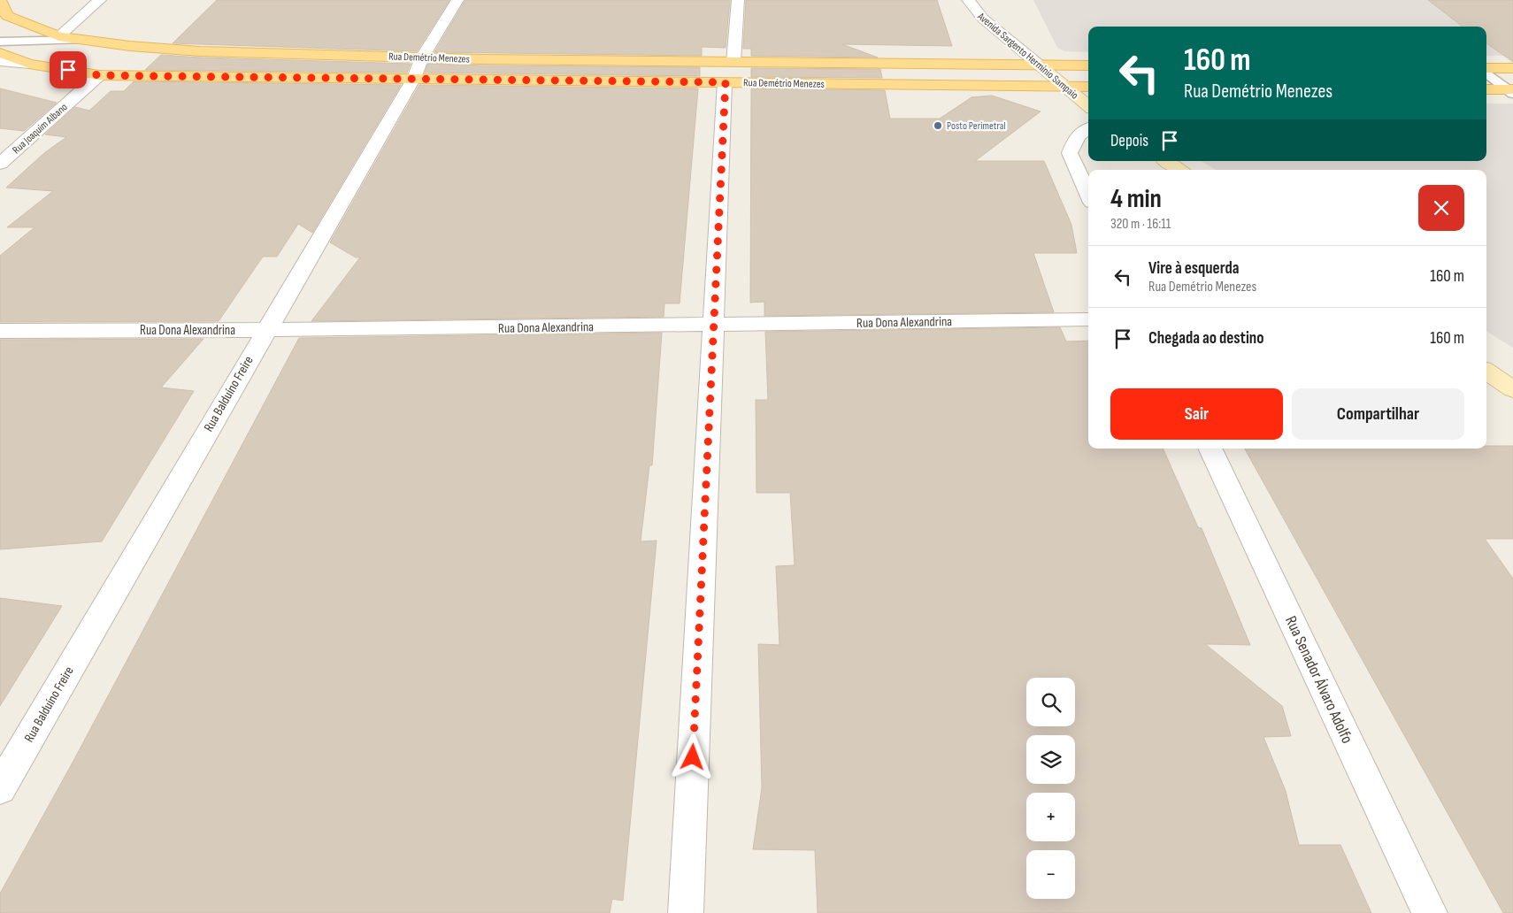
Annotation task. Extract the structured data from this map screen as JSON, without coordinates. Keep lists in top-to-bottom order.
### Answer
{
  "streets": {
    "main road": ["Avenida Sargento Hermínio Sampaio", "Rua Demétrio Menezes"],
    "street": [
      "Rua Joaquim Albano",
      "Rua Dona Alexandrina",
      "Rua Balduíno Freire",
      "Rua Senador Álvaro Adolfo"
    ]
  },
  "crossings": [
    ["Avenida Sargento Hermínio Sampaio", "Rua Demétrio Menezes"],
    ["Rua Demétrio Menezes", "Rua Joaquim Albano"],
    ["Rua Demétrio Menezes", "Rua Balduíno Freire"],
    ["Rua Dona Alexandrina", "Rua Balduíno Freire"]
  ],
  "places": ["Posto Perimetral"],
  "page": {
    "turn": ["160 m", "Rua Demétrio Menezes"],
    "then": "Depois",
    "heading": ["4 min", "320 m · 16:11"],
    "list": [
      {
        "name": "Vire à esquerda",
        "note": "Rua Demétrio Menezes",
        "value": "160 m"
      },
      {
        "name": "Chegada ao destino",
        "value": "160 m"
      }
    ],
    "buttons": ["Sair", "Compartilhar"],
    "map_buttons": ["+", "−"]
  }
}
